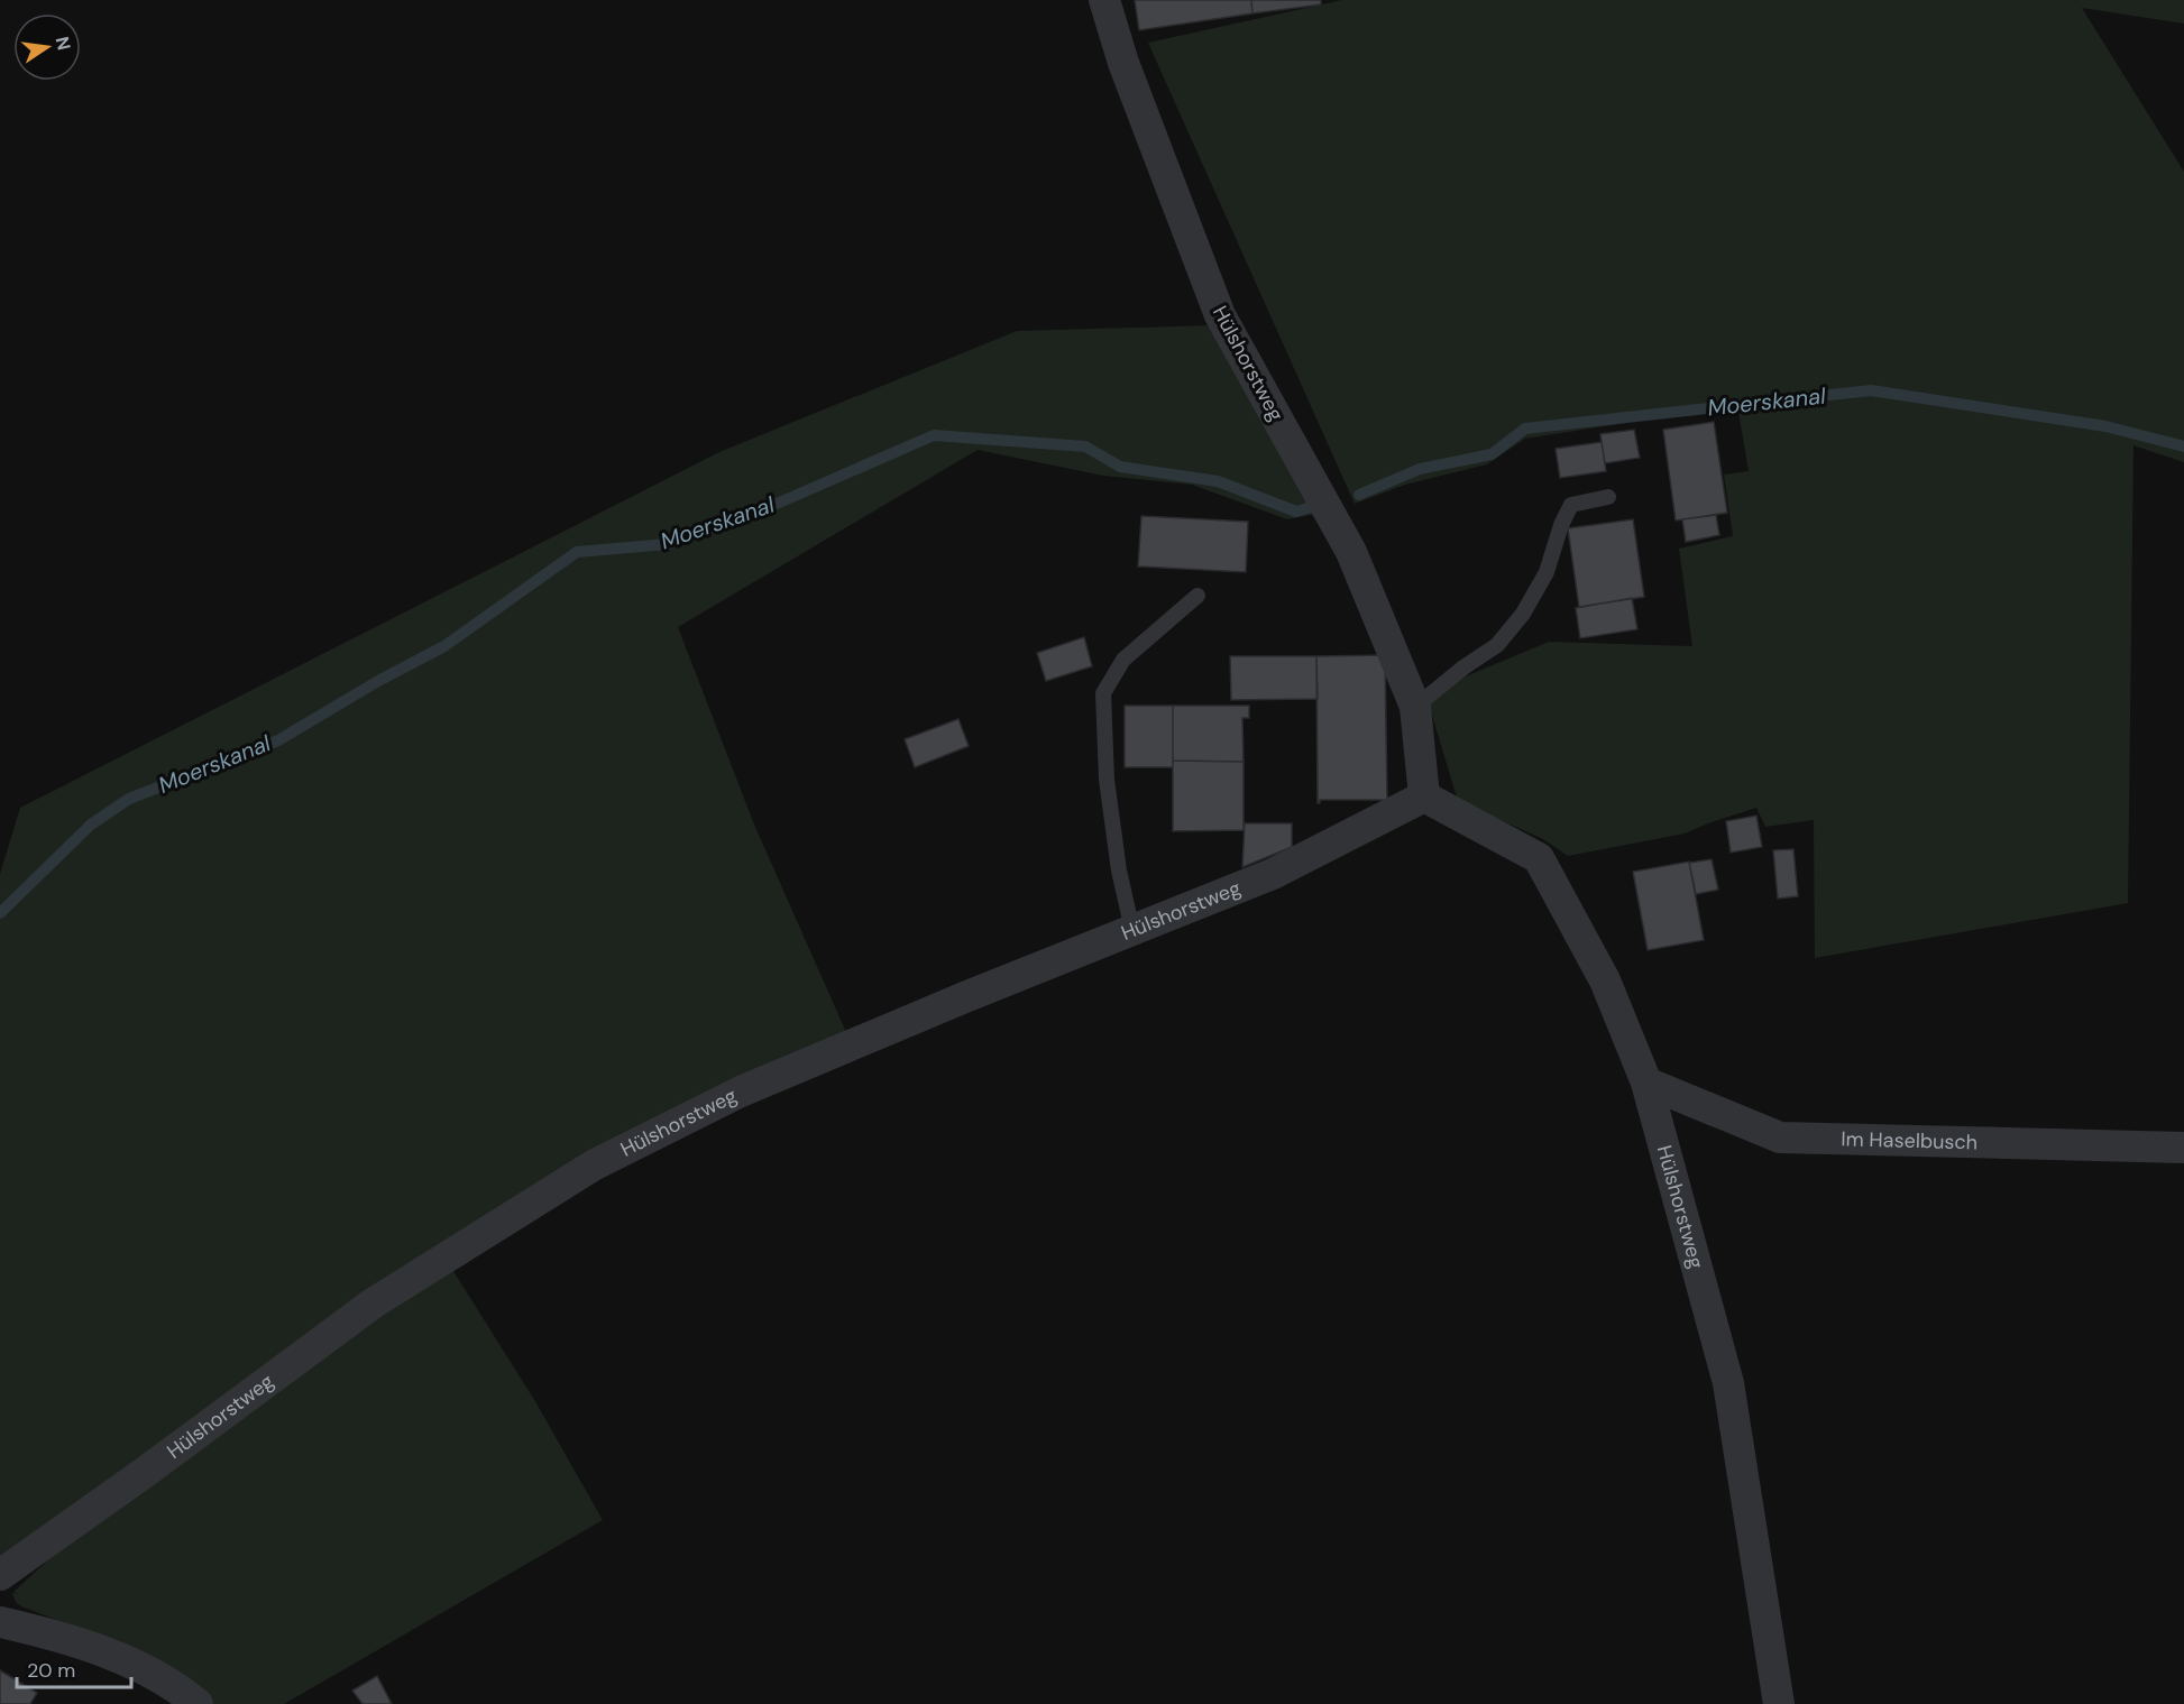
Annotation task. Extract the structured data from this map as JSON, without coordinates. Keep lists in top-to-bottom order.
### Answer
{
  "streets": {
    "street": ["Hülshorstweg", "Im Haselbusch"]
  },
  "crossings": [
    ["Hülshorstweg", "Im Haselbusch"]
  ],
  "water": ["Moerskanal"],
  "scale_bar": "20 m",
  "north": "right"
}
